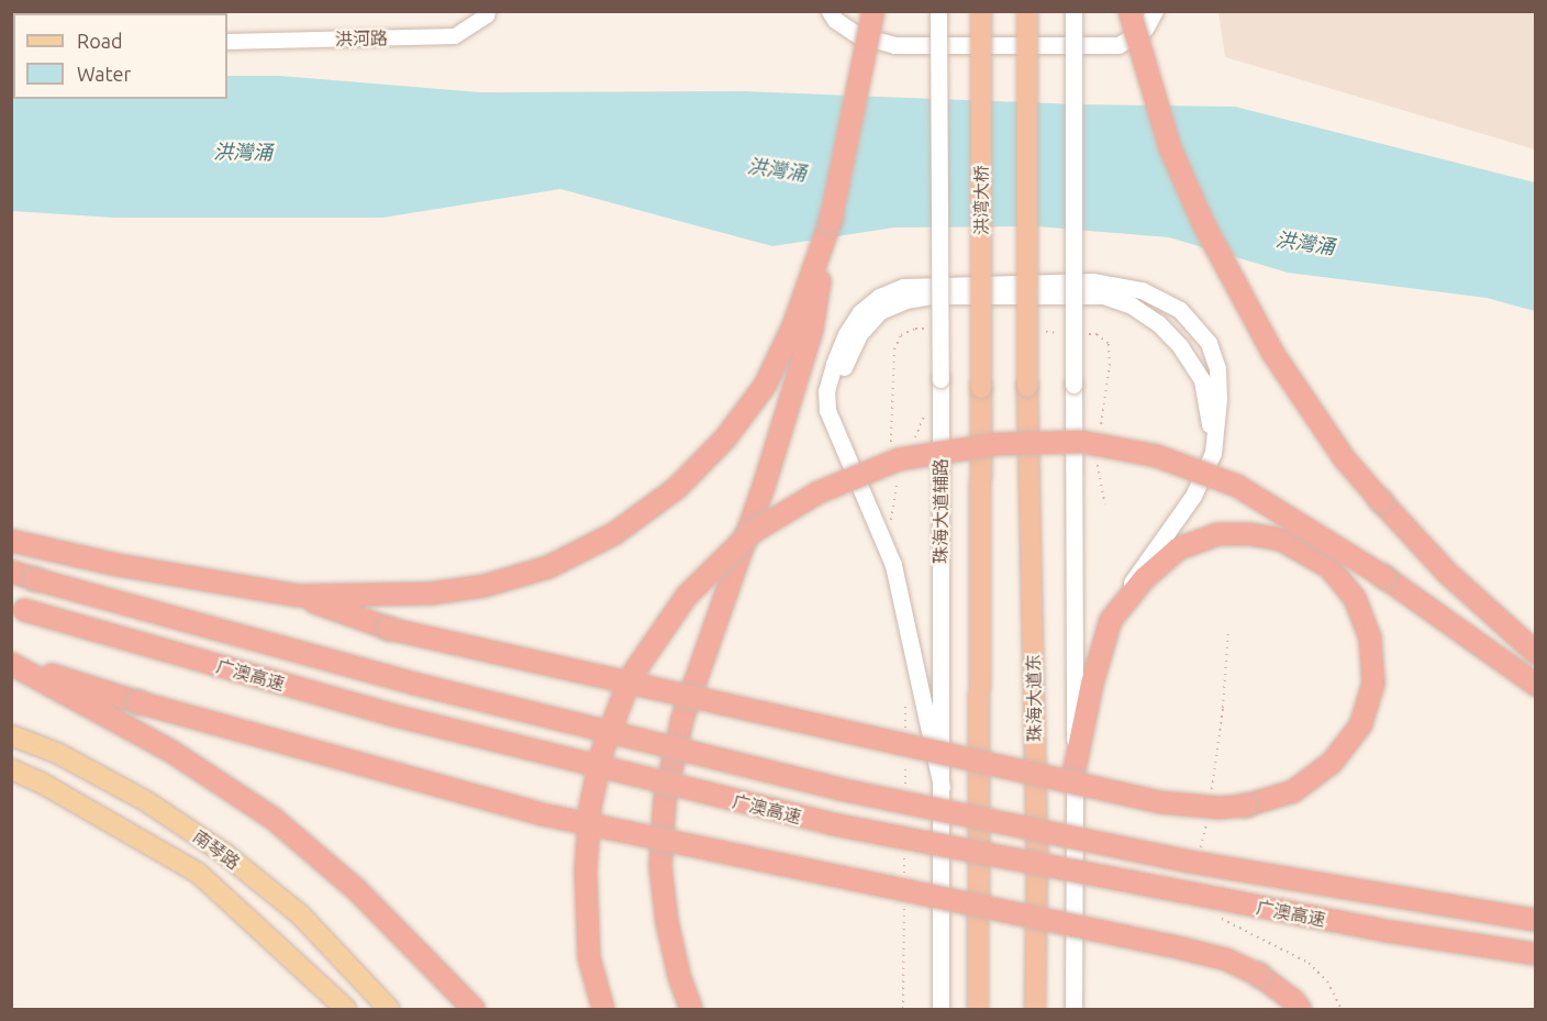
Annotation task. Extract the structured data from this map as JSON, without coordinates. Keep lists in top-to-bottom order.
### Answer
{
  "streets": {
    "highway": ["洪湾大桥", "广澳高速", "珠海大道东"],
    "main road": ["珠海大道辅路", "南琴路"],
    "street": ["洪河路"]
  },
  "water": ["洪灣涌"],
  "legend": ["Road", "Water"]
}
